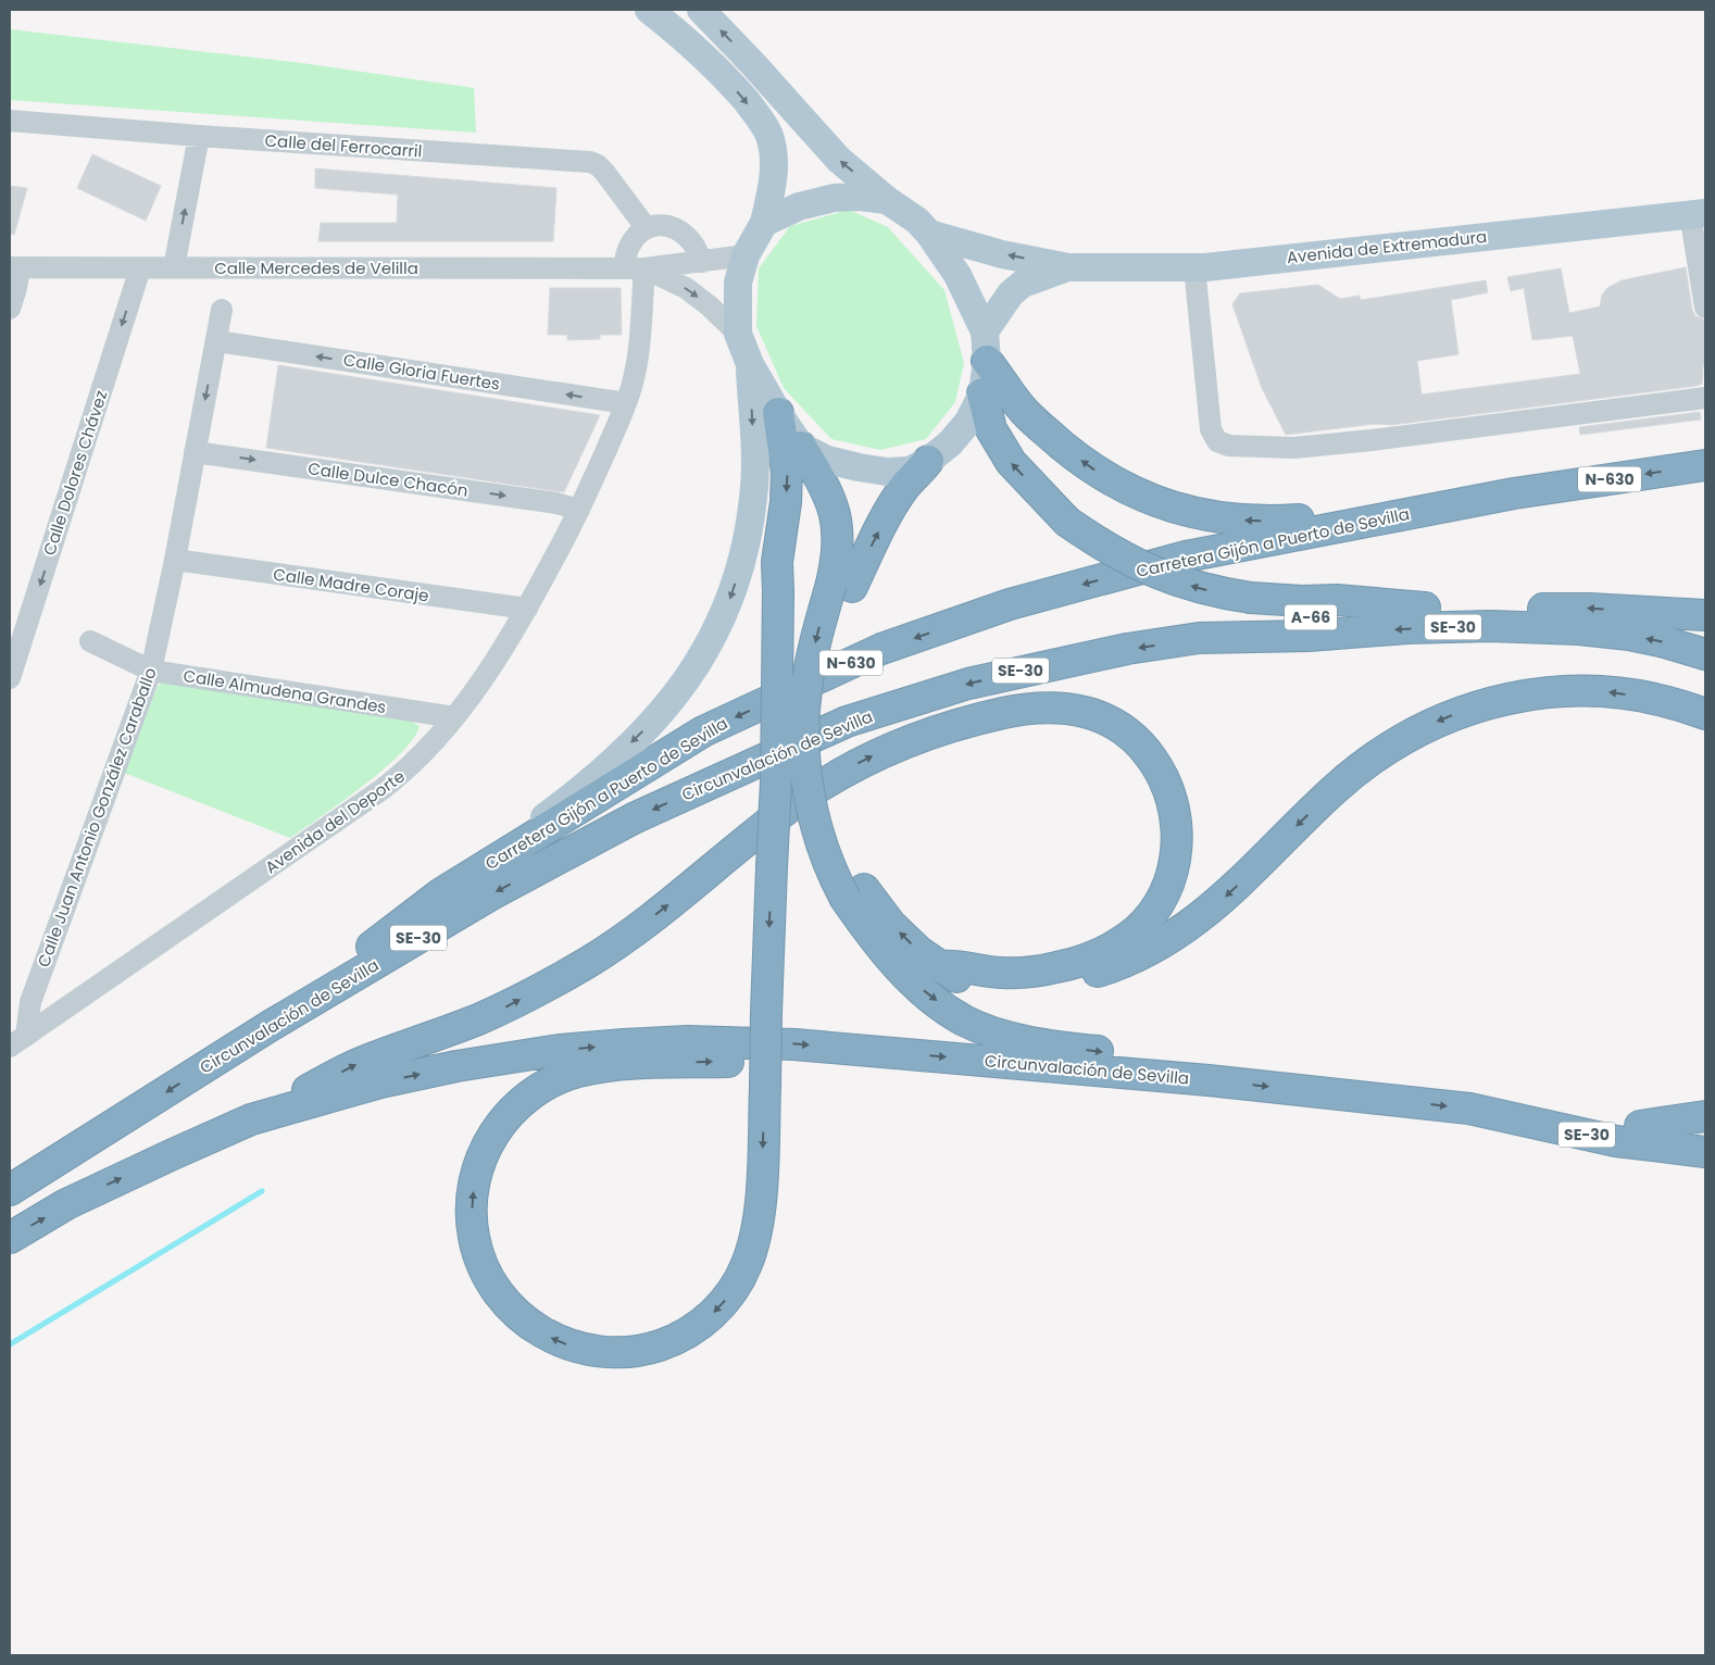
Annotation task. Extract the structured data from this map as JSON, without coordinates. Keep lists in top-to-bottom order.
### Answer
{
  "streets": {
    "highway": [
      "N-630",
      "Carretera Gijón a Puerto de Sevilla",
      "A-66",
      "SE-30",
      "Circunvalación de Sevilla"
    ],
    "main road": ["Avenida de Extremadura"],
    "street": [
      "Calle del Ferrocarril",
      "Calle Mercedes de Velilla",
      "Calle Gloria Fuertes",
      "Calle Dolores Chávez",
      "Calle Dulce Chacón",
      "Calle Madre Coraje",
      "Calle Almudena Grandes",
      "Calle Juan Antonio González Caraballo",
      "Avenida del Deporte"
    ]
  },
  "crossings": [
    ["Calle Mercedes de Velilla", "Calle Dolores Chávez"],
    ["Calle Mercedes de Velilla", "Avenida del Deporte"],
    ["Calle Gloria Fuertes", "Calle Juan Antonio González Caraballo"],
    ["Calle Gloria Fuertes", "Avenida del Deporte"],
    ["Calle Dulce Chacón", "Calle Juan Antonio González Caraballo"],
    ["Calle Dulce Chacón", "Avenida del Deporte"],
    ["Carretera Gijón a Puerto de Sevilla", "Circunvalación de Sevilla"],
    ["Calle Madre Coraje", "Calle Juan Antonio González Caraballo"],
    ["Calle Madre Coraje", "Avenida del Deporte"],
    ["A-66", "Circunvalación de Sevilla"],
    ["Calle Almudena Grandes", "Calle Juan Antonio González Caraballo"],
    ["Calle Almudena Grandes", "Avenida del Deporte"],
    ["Calle Juan Antonio González Caraballo", "Avenida del Deporte"]
  ],
  "one_way": ["Calle Gloria Fuertes", "Calle Dolores Chávez", "Calle Dulce Chacón"]
}
